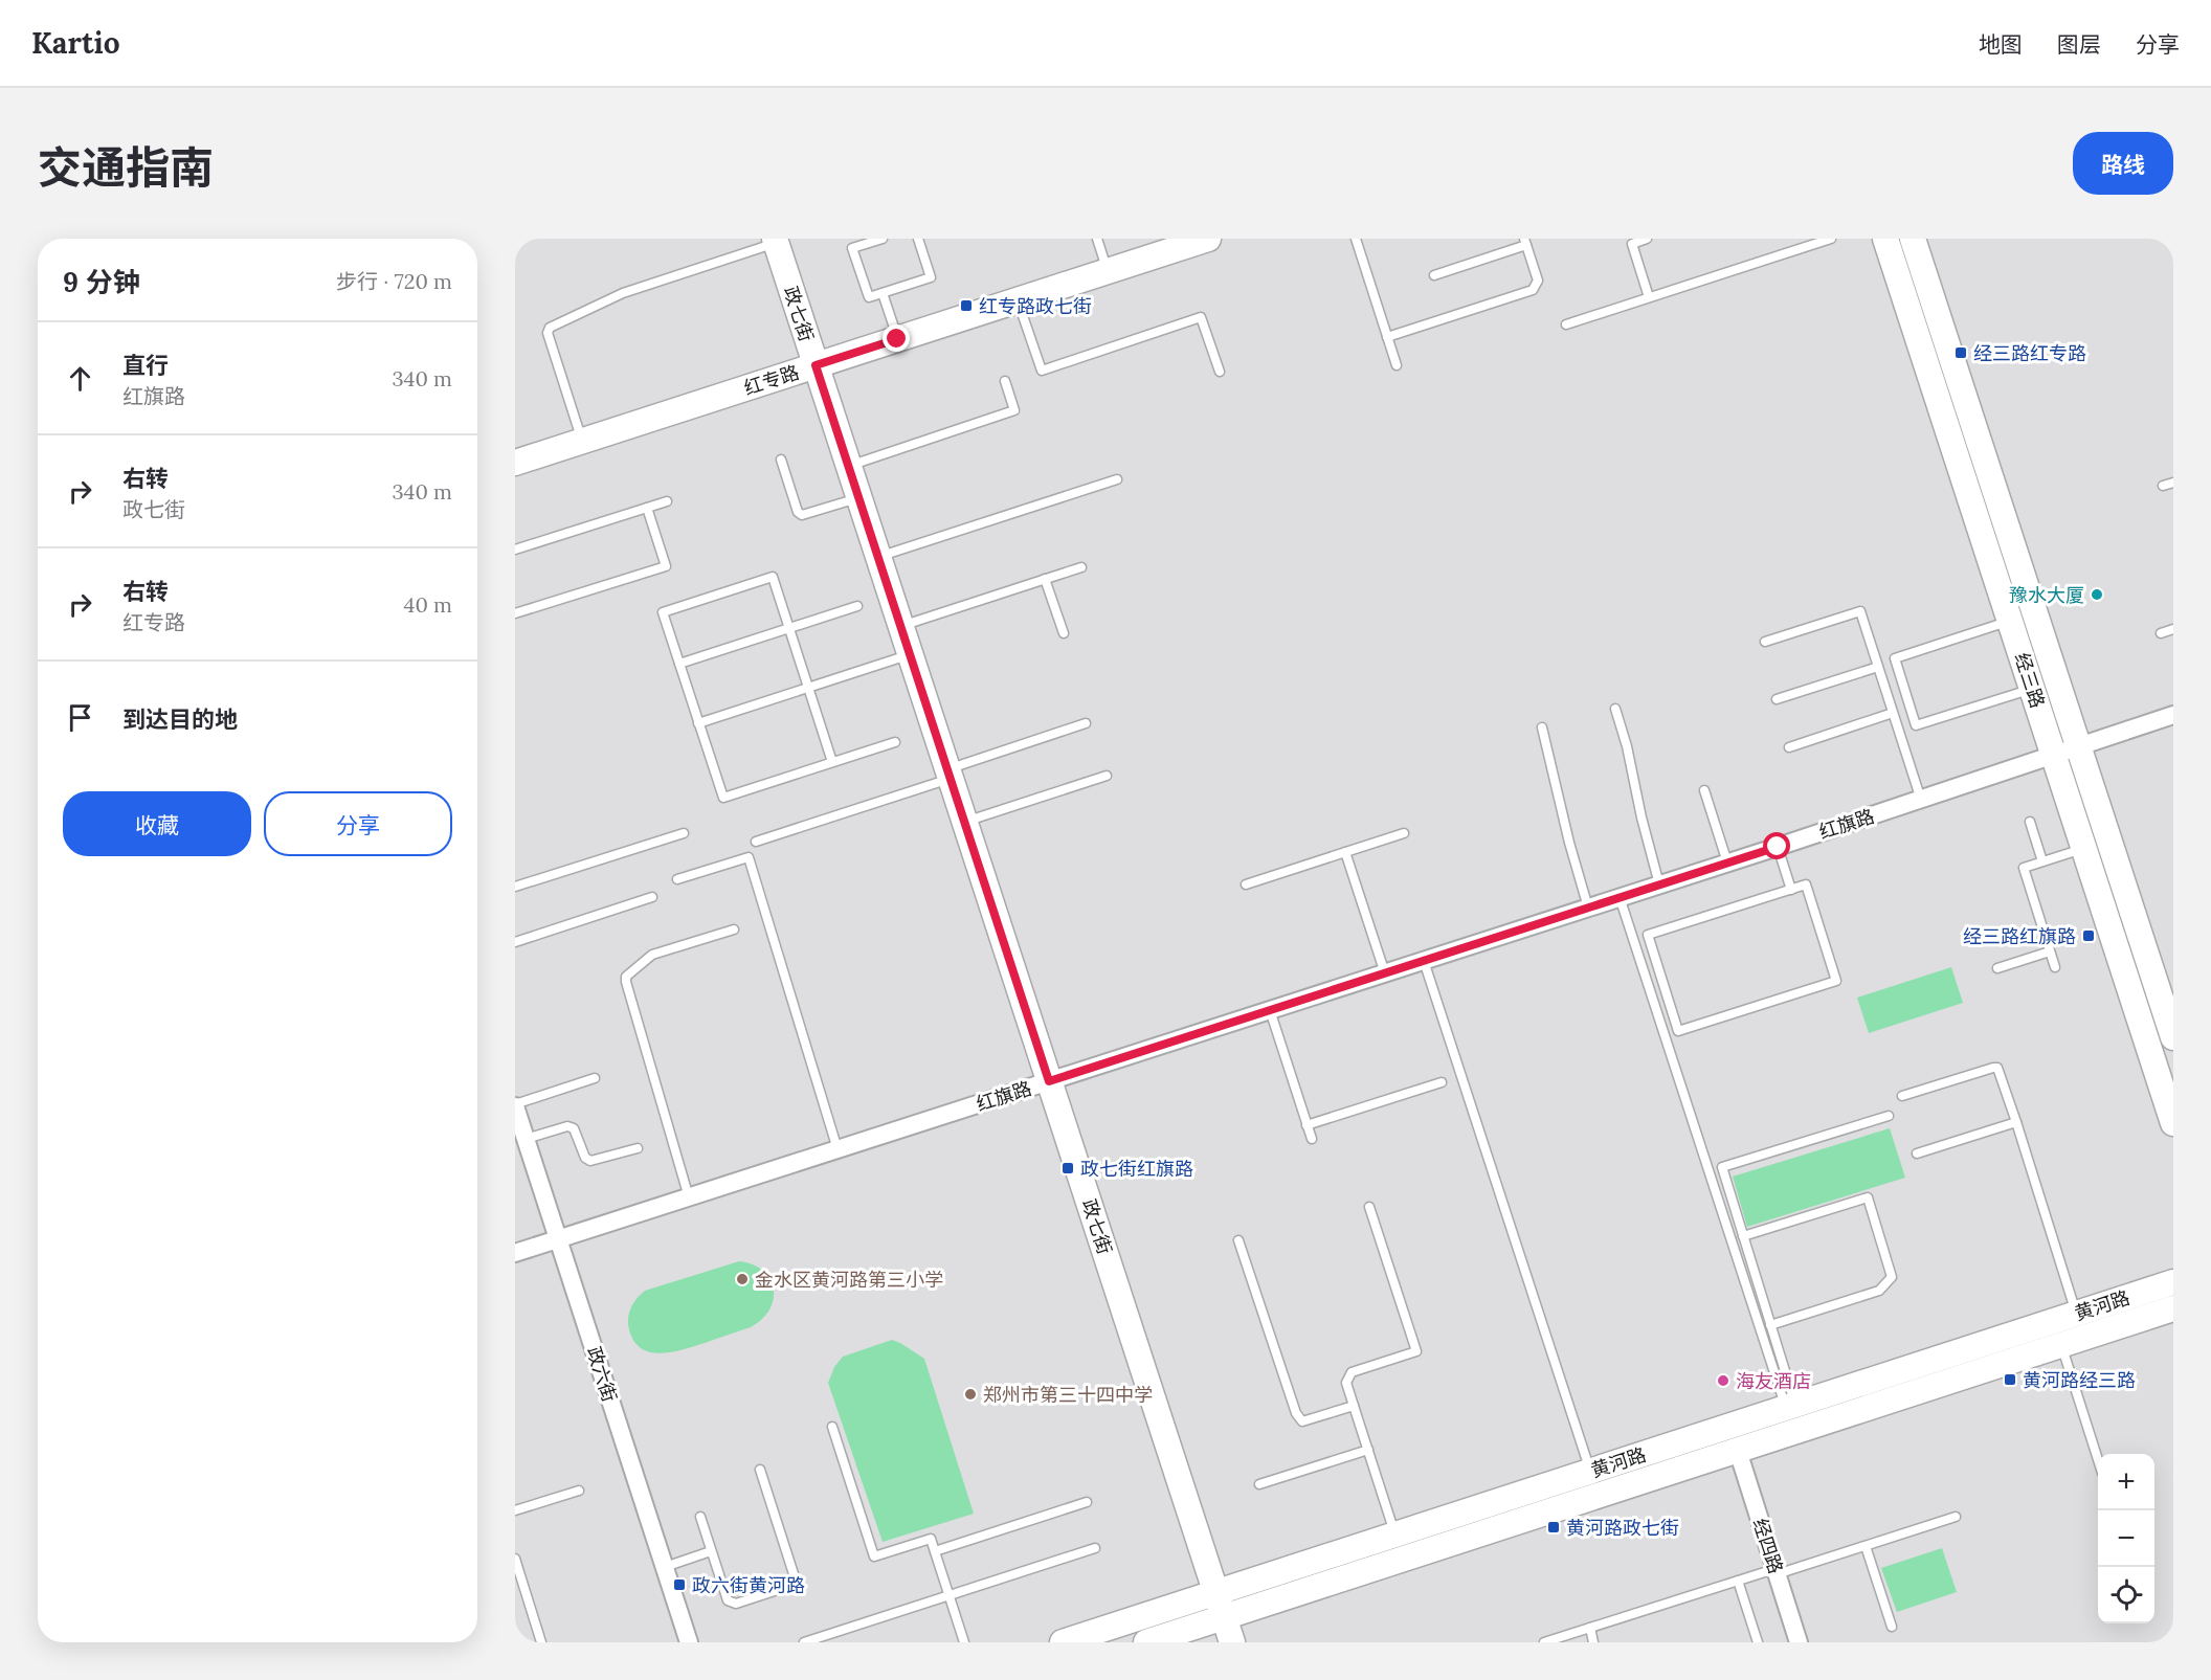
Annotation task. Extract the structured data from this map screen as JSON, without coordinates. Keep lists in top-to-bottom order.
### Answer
{
  "streets": {
    "main road": [
      "政七街",
      "红专路",
      "经三路",
      "黄河路"
    ],
    "street": ["红旗路", "政六街", "经四路"]
  },
  "crossings": [
    ["政七街", "红专路"],
    ["政七街", "红旗路"],
    ["政七街", "黄河路"],
    ["经三路", "红旗路"],
    ["红旗路", "政六街"],
    ["黄河路", "经四路"]
  ],
  "places": {
    "transit": [
      "红专路政七街",
      "经三路红专路",
      "经三路红旗路",
      "政七街红旗路",
      "黄河路经三路",
      "黄河路政七街",
      "政六街黄河路"
    ],
    "other": [
      "豫水大厦",
      "金水区黄河路第三小学",
      "海友酒店",
      "郑州市第三十四中学"
    ]
  },
  "page": {
    "header": "Kartio",
    "nav": ["地图", "图层", "分享"],
    "title": "交通指南",
    "buttons": [
      "路线",
      ["收藏", "分享"]
    ],
    "heading": ["9 分钟", "步行 · 720 m"],
    "list": [
      ["直行", "红旗路", "340 m"],
      ["右转", "政七街", "340 m"],
      ["右转", "红专路", "40 m"],
      "到达目的地"
    ],
    "map_buttons": ["+", "−"]
  }
}
